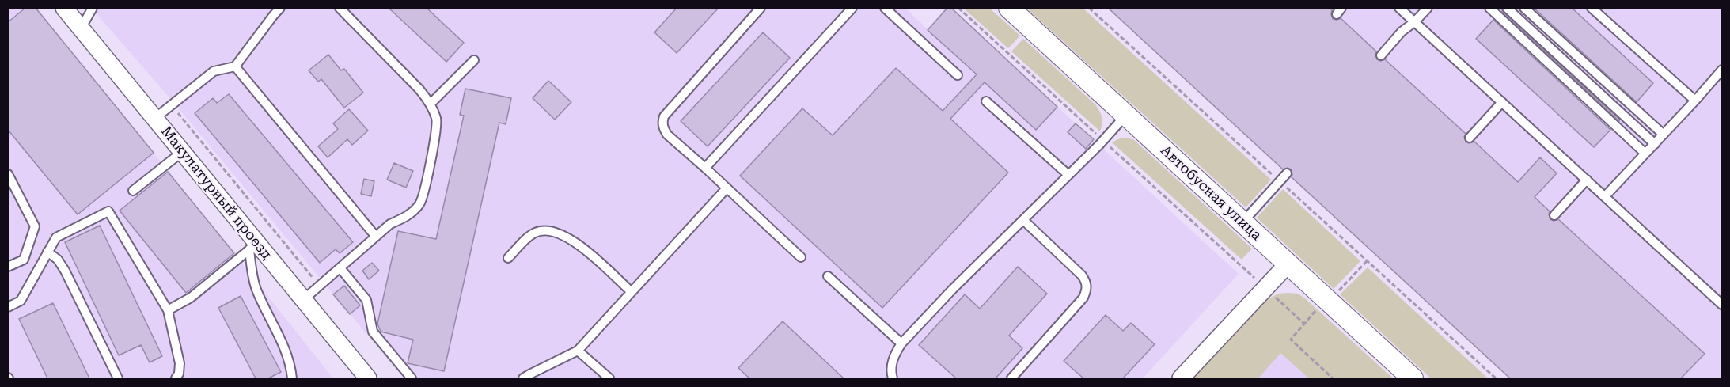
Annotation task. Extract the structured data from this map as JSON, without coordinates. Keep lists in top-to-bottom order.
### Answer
{
  "streets": {
    "street": ["Макулатурный проезд", "Автобусная улица"]
  }
}
